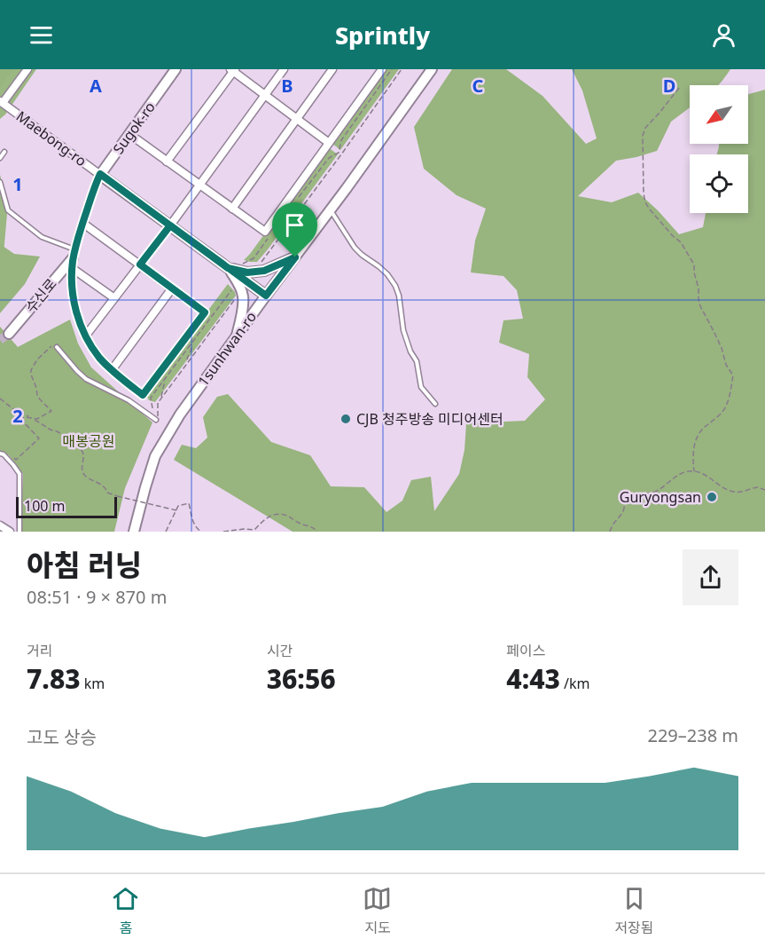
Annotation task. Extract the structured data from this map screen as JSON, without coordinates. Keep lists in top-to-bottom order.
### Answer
{
  "streets": {
    "main road": ["Sugok-ro", "수신로", "1sunhwan-ro"],
    "street": ["Maebong-ro"]
  },
  "crossings": [
    ["Sugok-ro", "Maebong-ro"]
  ],
  "parks": ["매봉공원"],
  "places": ["CJB 청주방송 미디어센터", "Guryongsan"],
  "scale_bar": "100 m",
  "north": "bottom left",
  "page": {
    "header": "Sprintly",
    "scale": "100 m",
    "heading": ["아침 러닝", "08:51 · 9 × 870 m"],
    "stats": [
      ["거리", "7.83 km"],
      ["시간", "36:56"],
      ["페이스", "4:43 /km"]
    ],
    "chart": ["고도 상승", "229–238 m"],
    "tabs": ["홈", "지도", "저장됨"]
  },
  "grid": {
    "columns": [
      "A",
      "B",
      "C",
      "D"
    ],
    "rows": ["1", "2"]
  }
}
